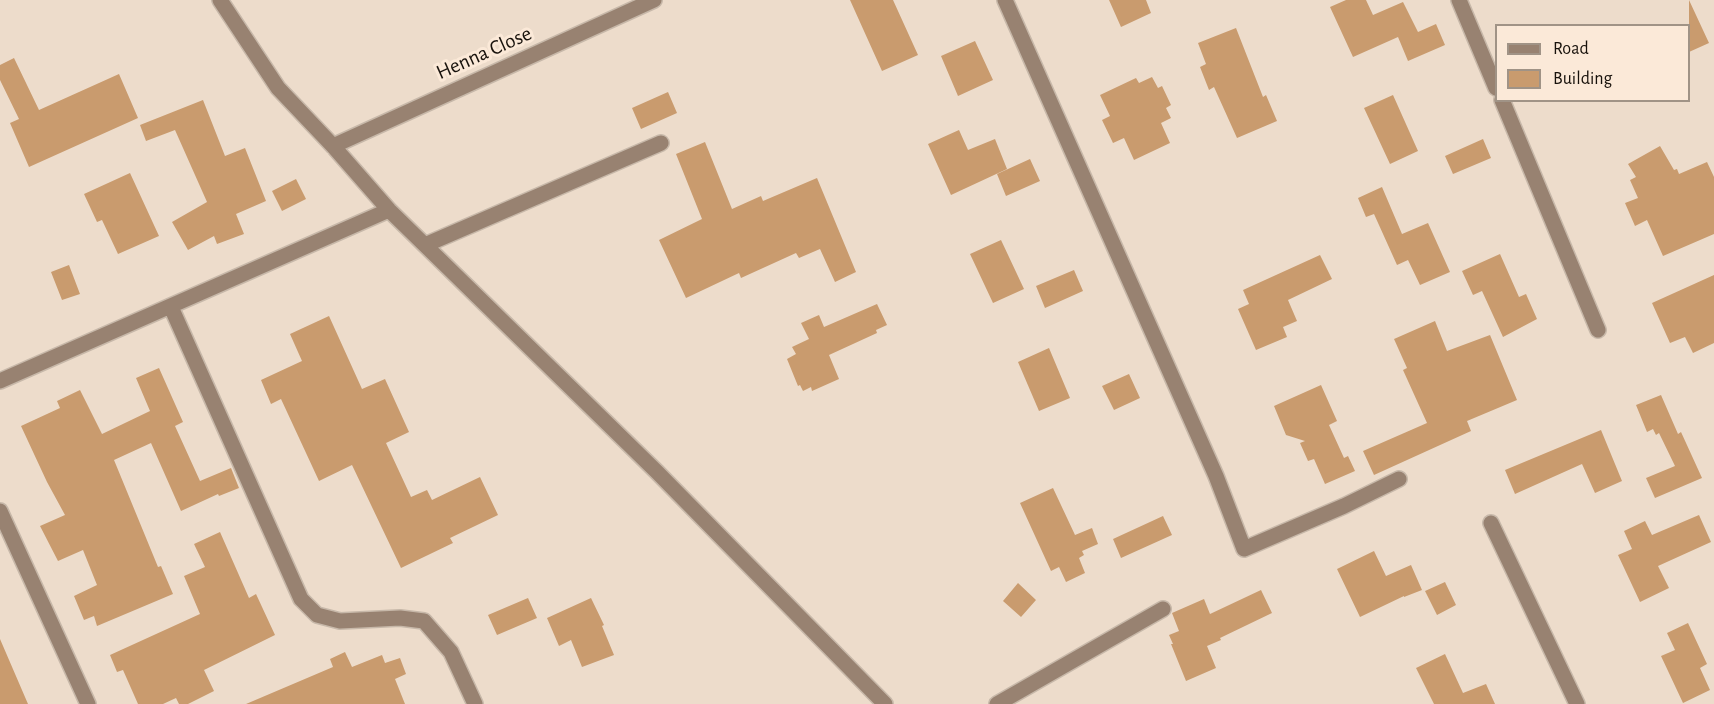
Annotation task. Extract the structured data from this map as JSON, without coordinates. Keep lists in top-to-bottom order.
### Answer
{
  "streets": {
    "street": ["Henna Close"]
  },
  "legend": ["Road", "Building"]
}
